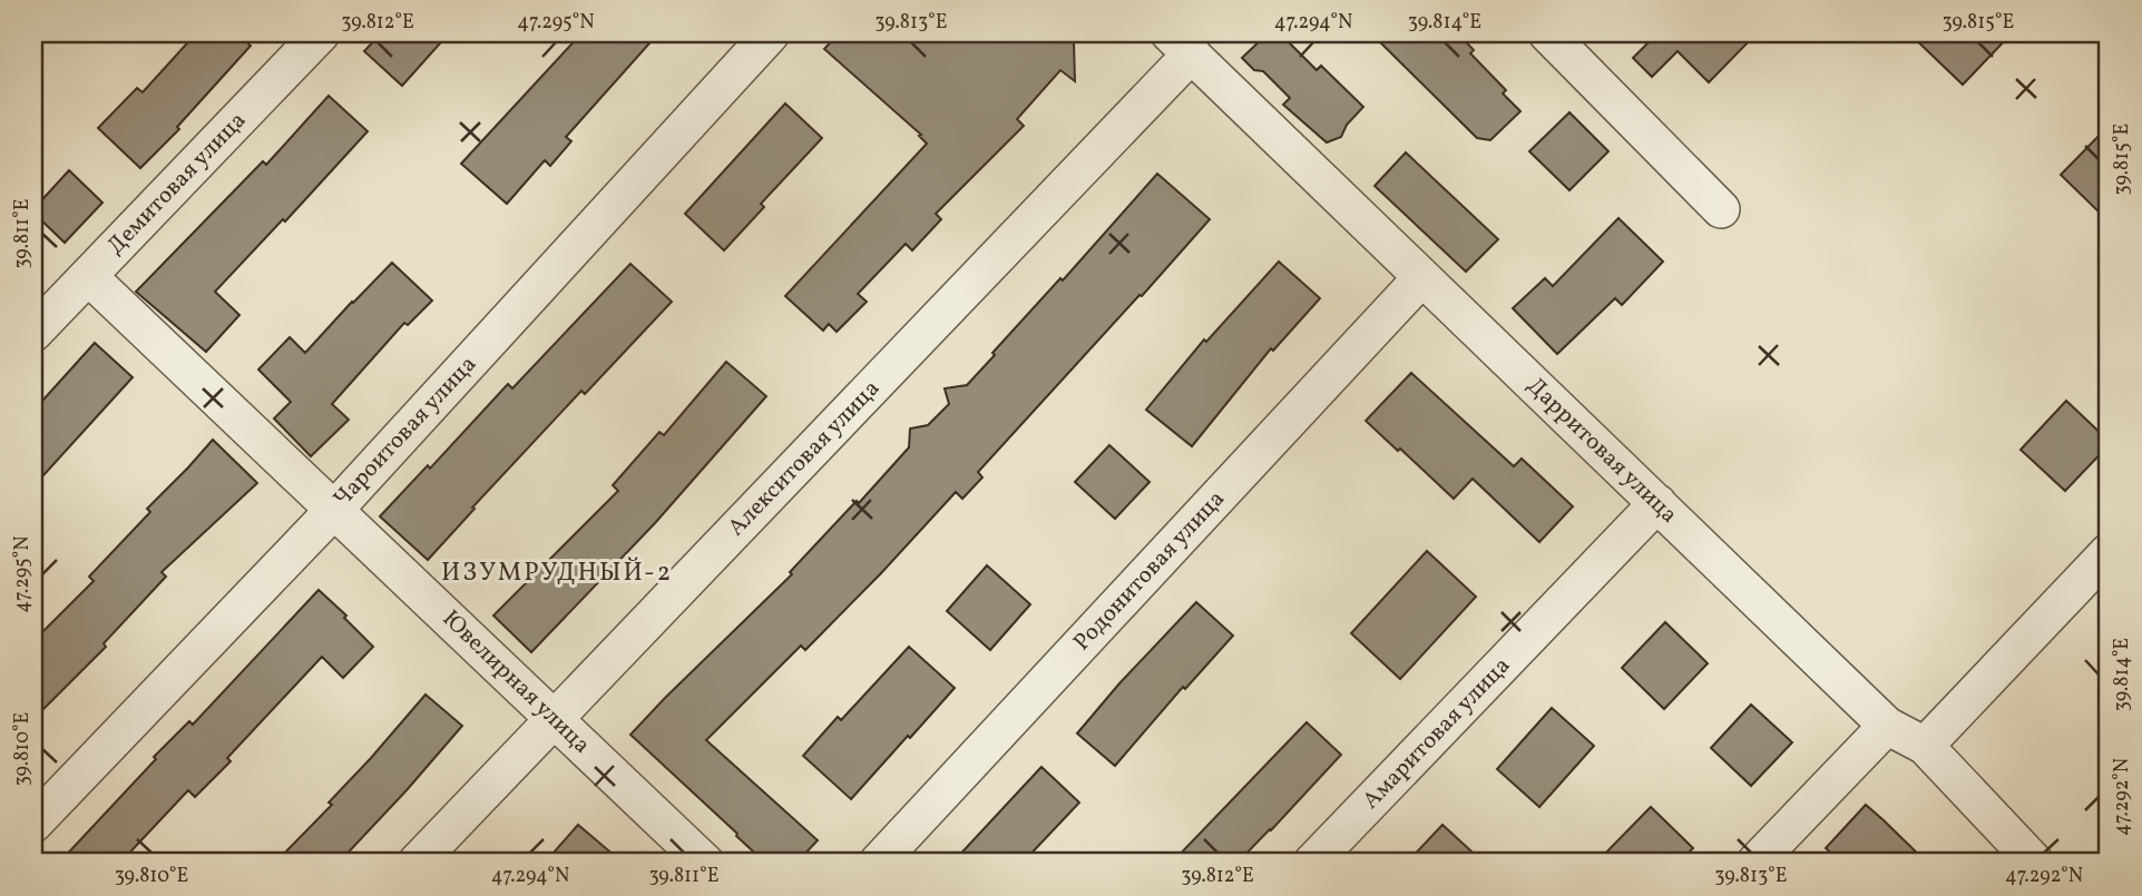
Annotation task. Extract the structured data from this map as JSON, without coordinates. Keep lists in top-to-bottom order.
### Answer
{
  "streets": {
    "street": [
      "Демитовая улица",
      "Чароитовая улица",
      "Дарритовая улица",
      "Алекситовая улица",
      "Родонитовая улица",
      "Ювелирная улица",
      "Амаритовая улица"
    ]
  },
  "crossings": [
    ["Демитовая улица", "Ювелирная улица"],
    ["Чароитовая улица", "Ювелирная улица"],
    ["Дарритовая улица", "Алекситовая улица"],
    ["Дарритовая улица", "Родонитовая улица"],
    ["Дарритовая улица", "Амаритовая улица"],
    ["Алекситовая улица", "Ювелирная улица"]
  ],
  "districts": ["ИЗУМРУДНЫЙ-2"],
  "coordinates": [
    "39.812°E",
    "47.295°N",
    "39.813°E",
    "47.294°N",
    "39.814°E",
    "39.815°E",
    "39.811°E",
    "39.810°E",
    "47.292°N"
  ]
}
